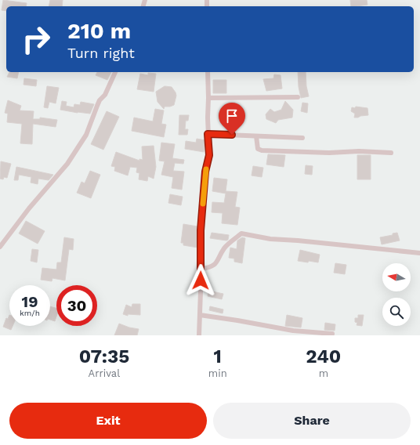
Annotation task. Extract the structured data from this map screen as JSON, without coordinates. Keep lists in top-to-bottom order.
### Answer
{
  "north": "left",
  "page": {
    "turn": ["210 m", "Turn right"],
    "speed": "19 km/h",
    "limit": "30",
    "eta": [
      "07:35",
      "Arrival",
      "1",
      "min",
      "240",
      "m"
    ],
    "buttons": ["Exit", "Share"]
  }
}
